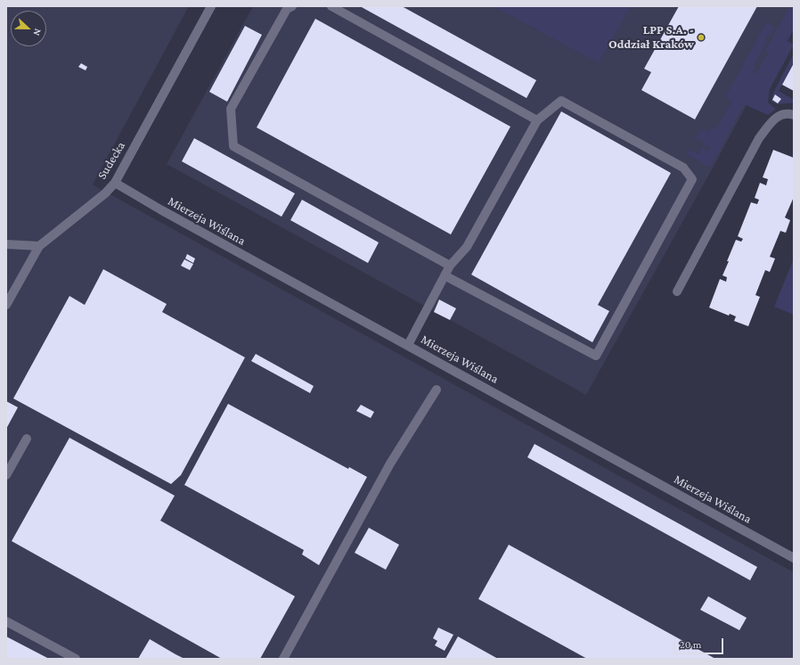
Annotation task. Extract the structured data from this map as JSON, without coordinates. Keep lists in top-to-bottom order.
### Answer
{
  "streets": {
    "street": ["Sudecka", "Mierzeja Wiślana"]
  },
  "crossings": [
    ["Sudecka", "Mierzeja Wiślana"]
  ],
  "places": ["LPP S.A. - Oddział Kraków"],
  "scale_bar": "20 m",
  "north": "right"
}
